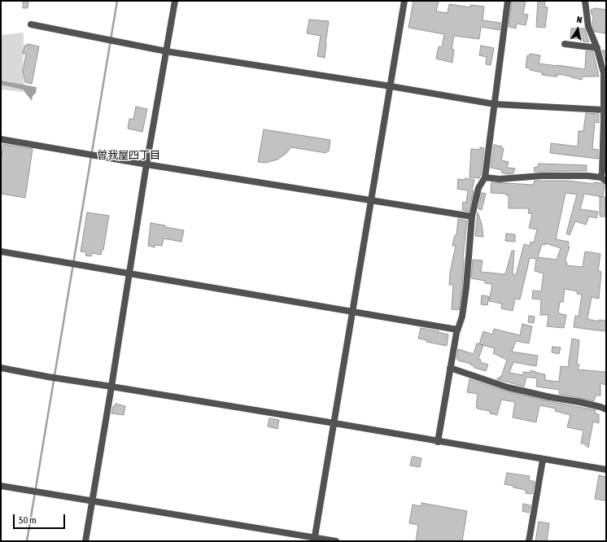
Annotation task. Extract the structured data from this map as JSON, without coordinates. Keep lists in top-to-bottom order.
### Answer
{
  "districts": ["曽我屋四丁目"],
  "scale_bar": "50 m",
  "north": "top"
}
